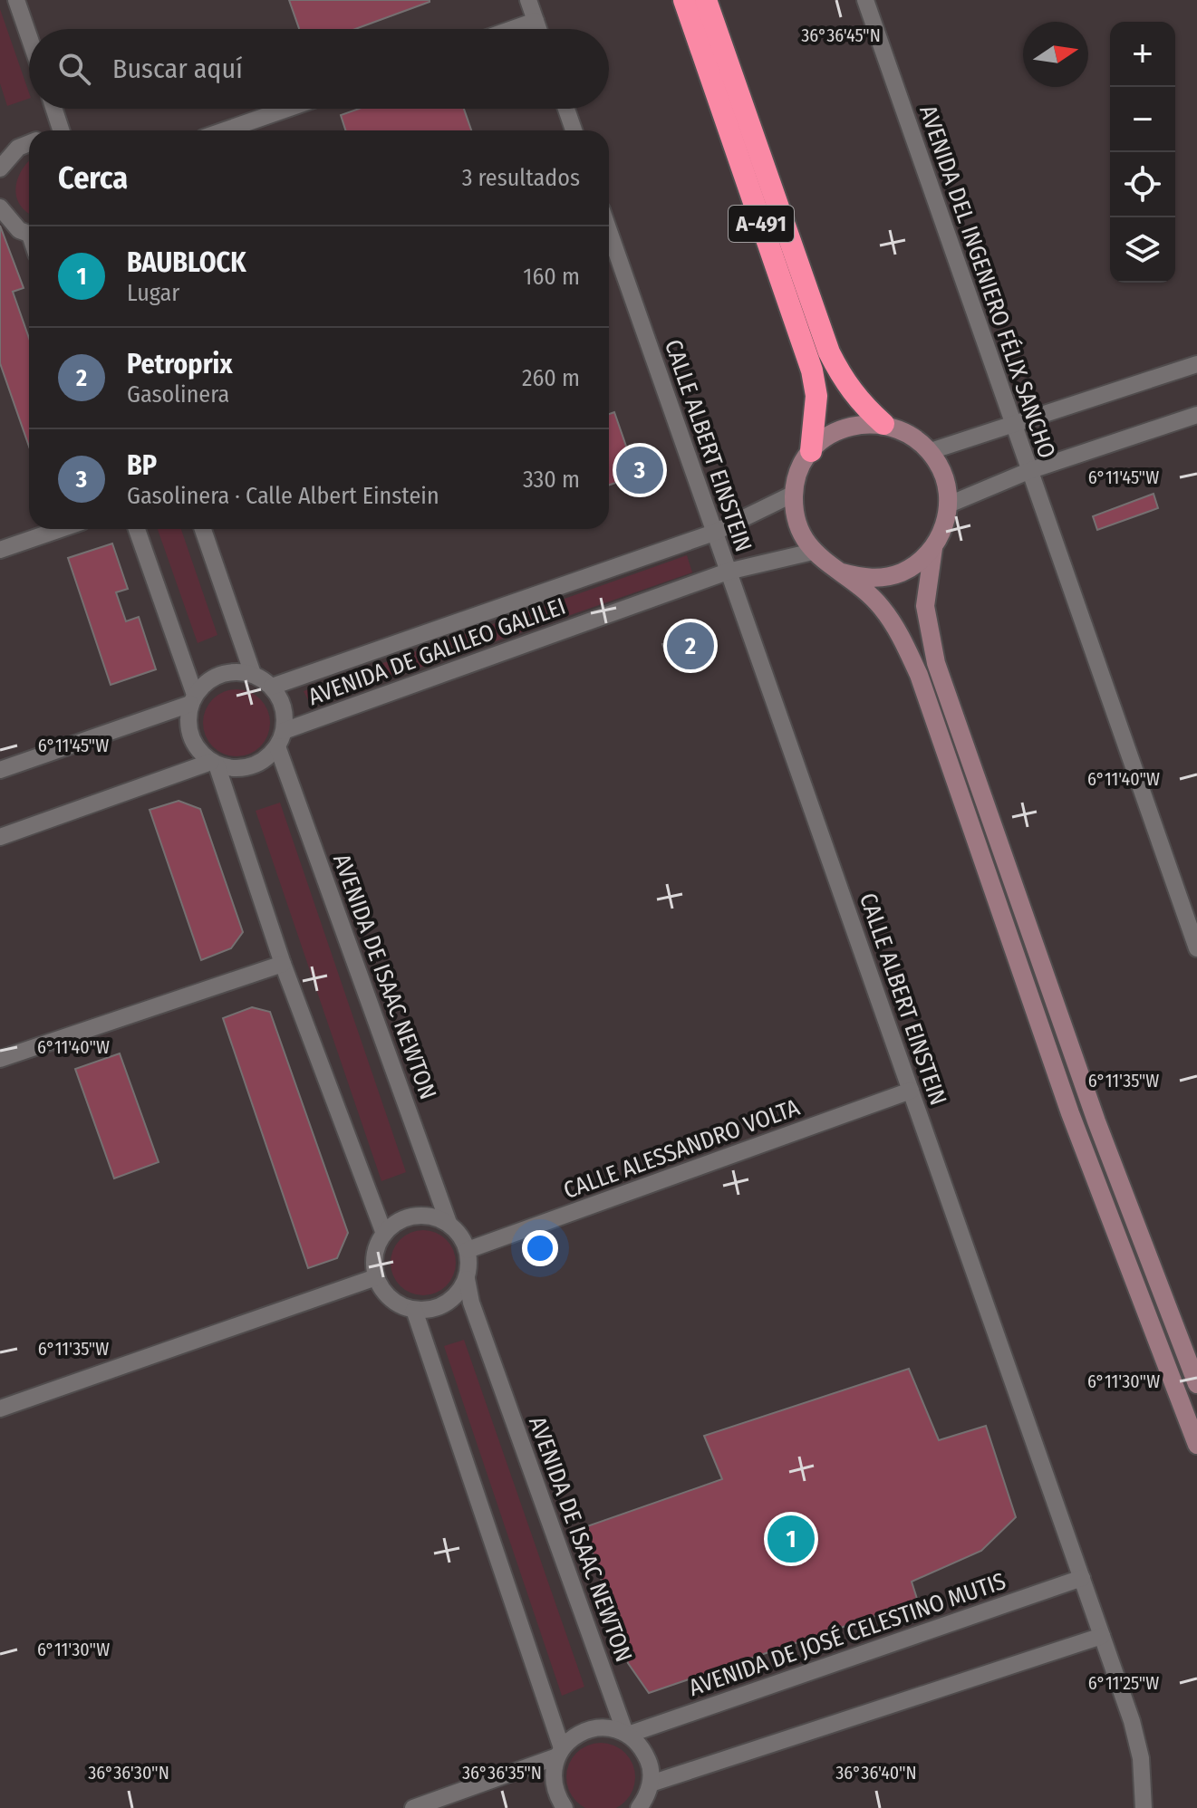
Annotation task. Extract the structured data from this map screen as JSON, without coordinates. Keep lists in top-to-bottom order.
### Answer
{
  "streets": {
    "highway": ["A-491"],
    "street": [
      "AVENIDA DEL INGENIERO FÉLIX SANCHO",
      "CALLE ALBERT EINSTEIN",
      "AVENIDA DE GALILEO GALILEI",
      "AVENIDA DE ISAAC NEWTON",
      "CALLE ALESSANDRO VOLTA",
      "AVENIDA DE JOSÉ CELESTINO MUTIS"
    ]
  },
  "crossings": [
    ["A-491", "AVENIDA DE GALILEO GALILEI"],
    ["CALLE ALBERT EINSTEIN", "AVENIDA DE GALILEO GALILEI"],
    ["CALLE ALBERT EINSTEIN", "CALLE ALESSANDRO VOLTA"],
    ["CALLE ALBERT EINSTEIN", "AVENIDA DE JOSÉ CELESTINO MUTIS"],
    ["AVENIDA DE GALILEO GALILEI", "AVENIDA DE ISAAC NEWTON"],
    ["AVENIDA DE ISAAC NEWTON", "CALLE ALESSANDRO VOLTA"],
    ["AVENIDA DE ISAAC NEWTON", "AVENIDA DE JOSÉ CELESTINO MUTIS"]
  ],
  "north": "right",
  "page": {
    "map_buttons": ["+", "−"],
    "search": "Buscar aquí",
    "heading": ["Cerca", "3 resultados"],
    "list": [
      {
        "mark": "1",
        "name": "BAUBLOCK",
        "note": "Lugar",
        "value": "160 m"
      },
      {
        "mark": "2",
        "name": "Petroprix",
        "note": "Gasolinera",
        "value": "260 m"
      },
      {
        "mark": "3",
        "name": "BP",
        "note": "Gasolinera · Calle Albert Einstein",
        "value": "330 m"
      }
    ],
    "pins": ["3", "2", "1"]
  },
  "coordinates": [
    "36°36'45\"N",
    "6°11'45\"W",
    "6°11'40\"W",
    "6°11'35\"W",
    "6°11'30\"W",
    "6°11'25\"W",
    "36°36'30\"N",
    "36°36'35\"N",
    "36°36'40\"N"
  ]
}
